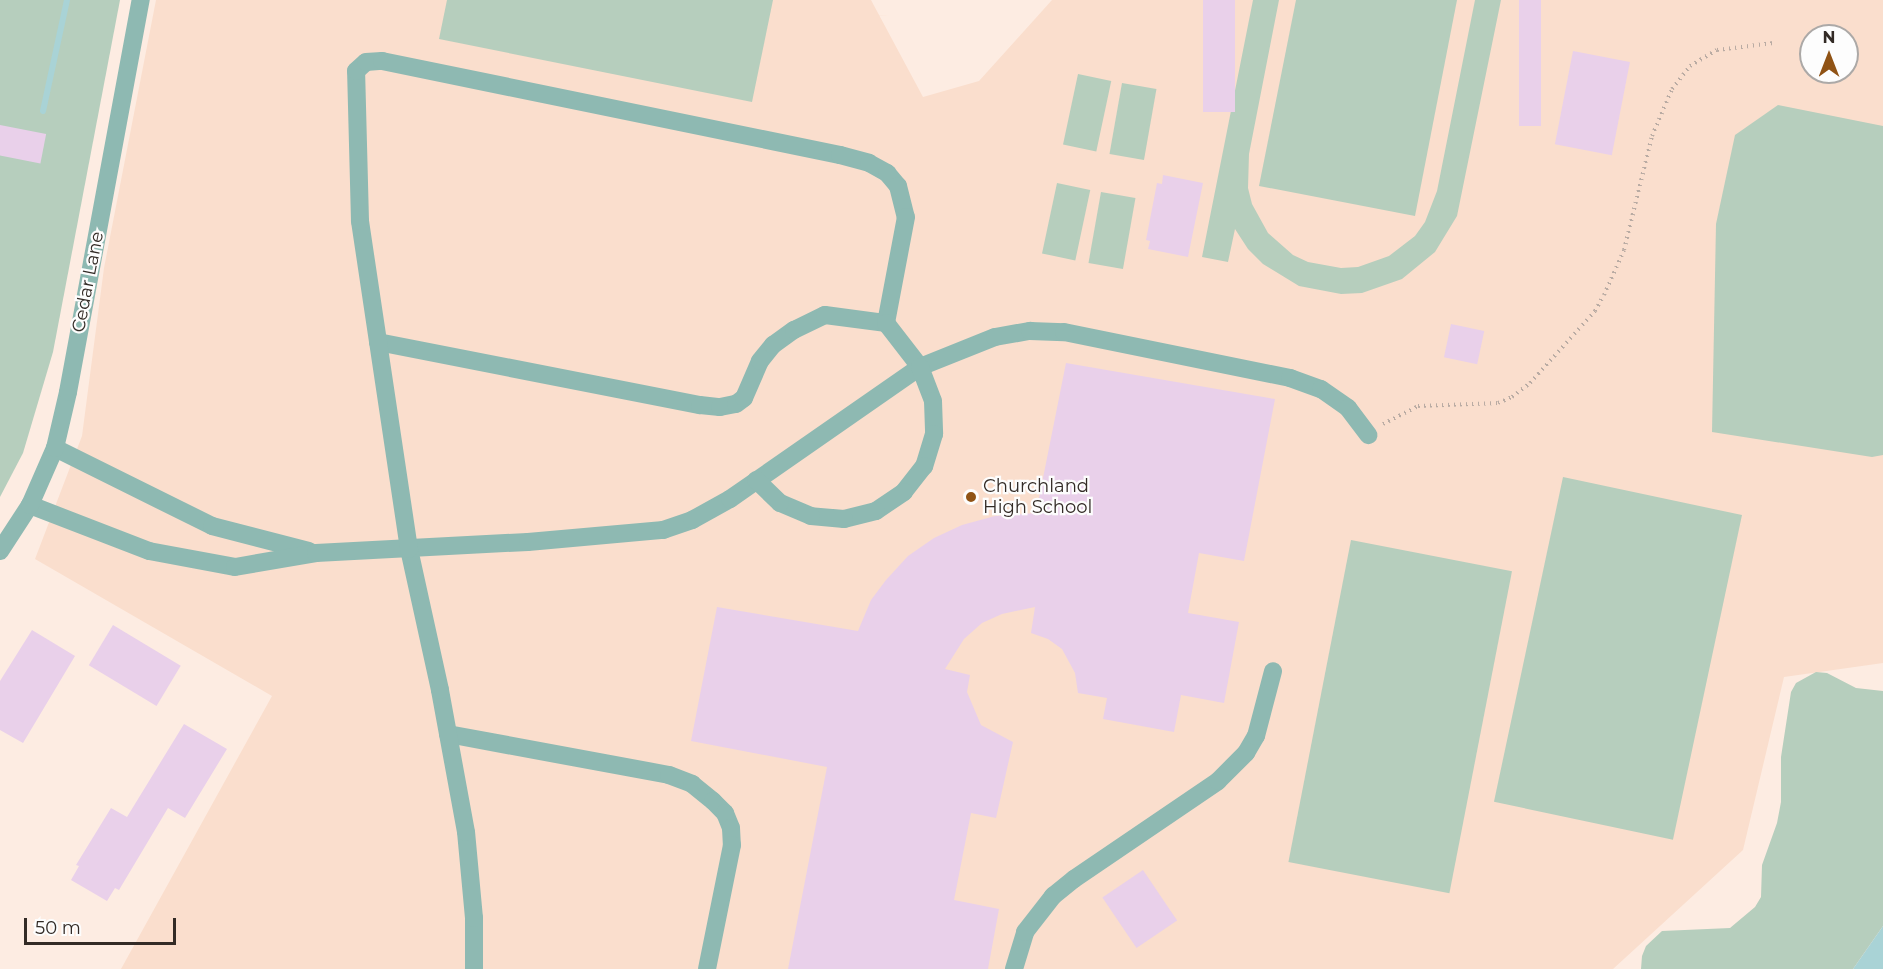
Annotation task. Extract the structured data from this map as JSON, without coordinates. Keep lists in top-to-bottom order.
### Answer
{
  "streets": {
    "street": ["Cedar Lane"]
  },
  "places": ["Churchland High School"],
  "scale_bar": "50 m",
  "north": "top"
}
